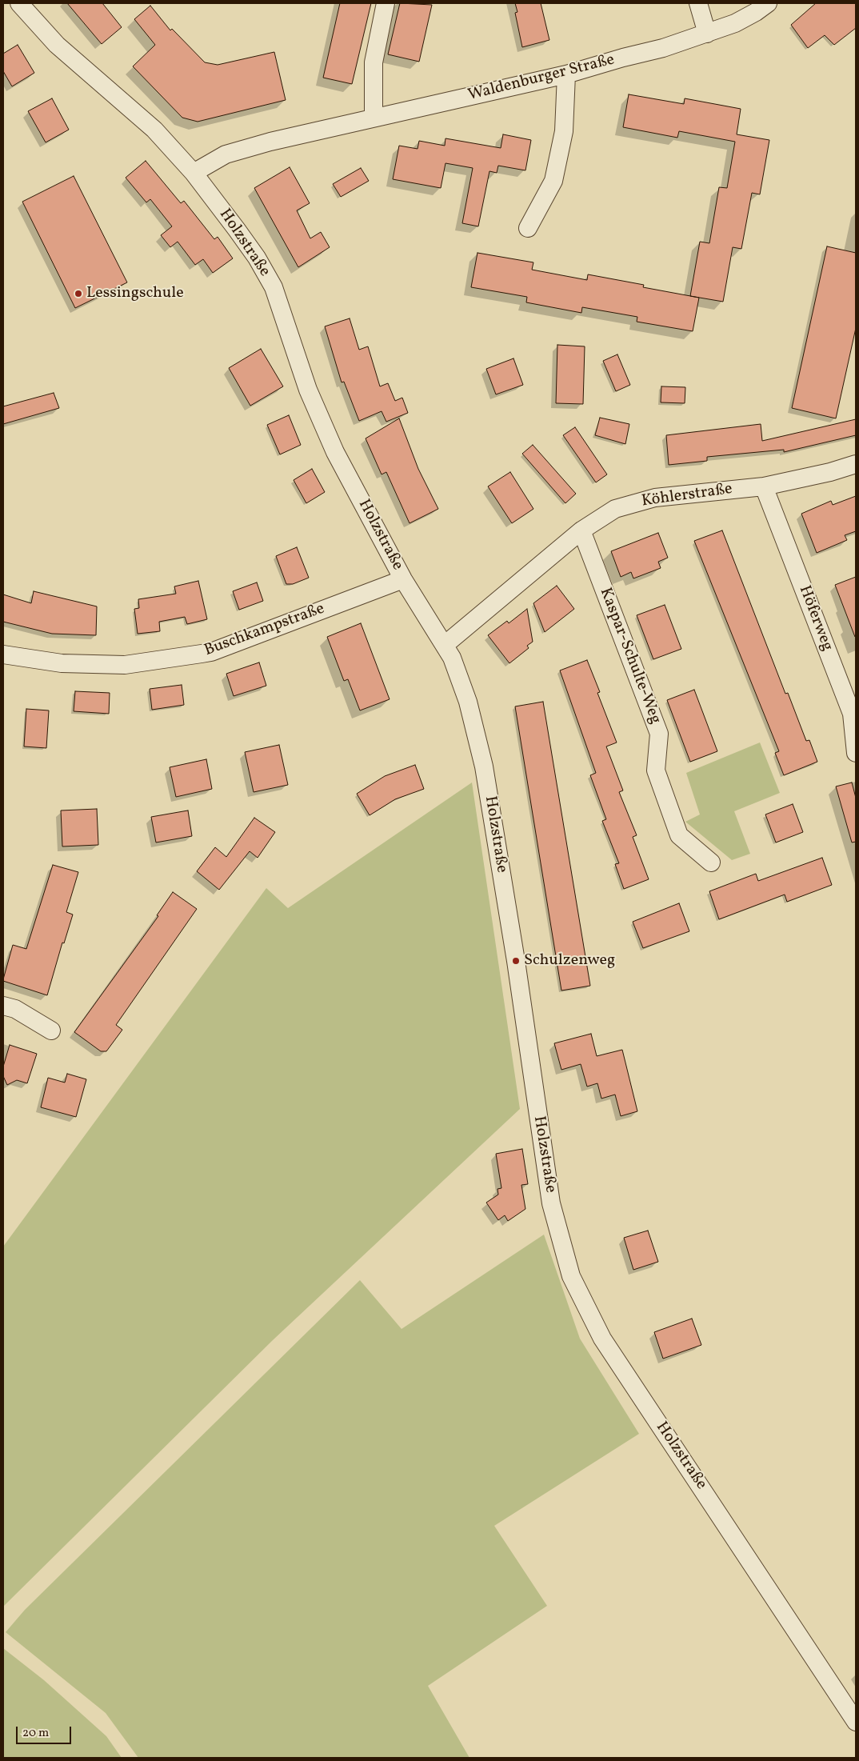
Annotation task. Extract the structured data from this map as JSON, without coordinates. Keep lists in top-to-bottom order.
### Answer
{
  "streets": {
    "street": [
      "Waldenburger Straße",
      "Holzstraße",
      "Köhlerstraße",
      "Höferweg",
      "Buschkampstraße",
      "Kaspar-Schulte-Weg"
    ]
  },
  "crossings": [
    ["Waldenburger Straße", "Holzstraße"],
    ["Holzstraße", "Köhlerstraße"],
    ["Holzstraße", "Buschkampstraße"],
    ["Köhlerstraße", "Höferweg"],
    ["Köhlerstraße", "Kaspar-Schulte-Weg"]
  ],
  "places": ["Lessingschule", "Schulzenweg"],
  "scale_bar": "20 m"
}
